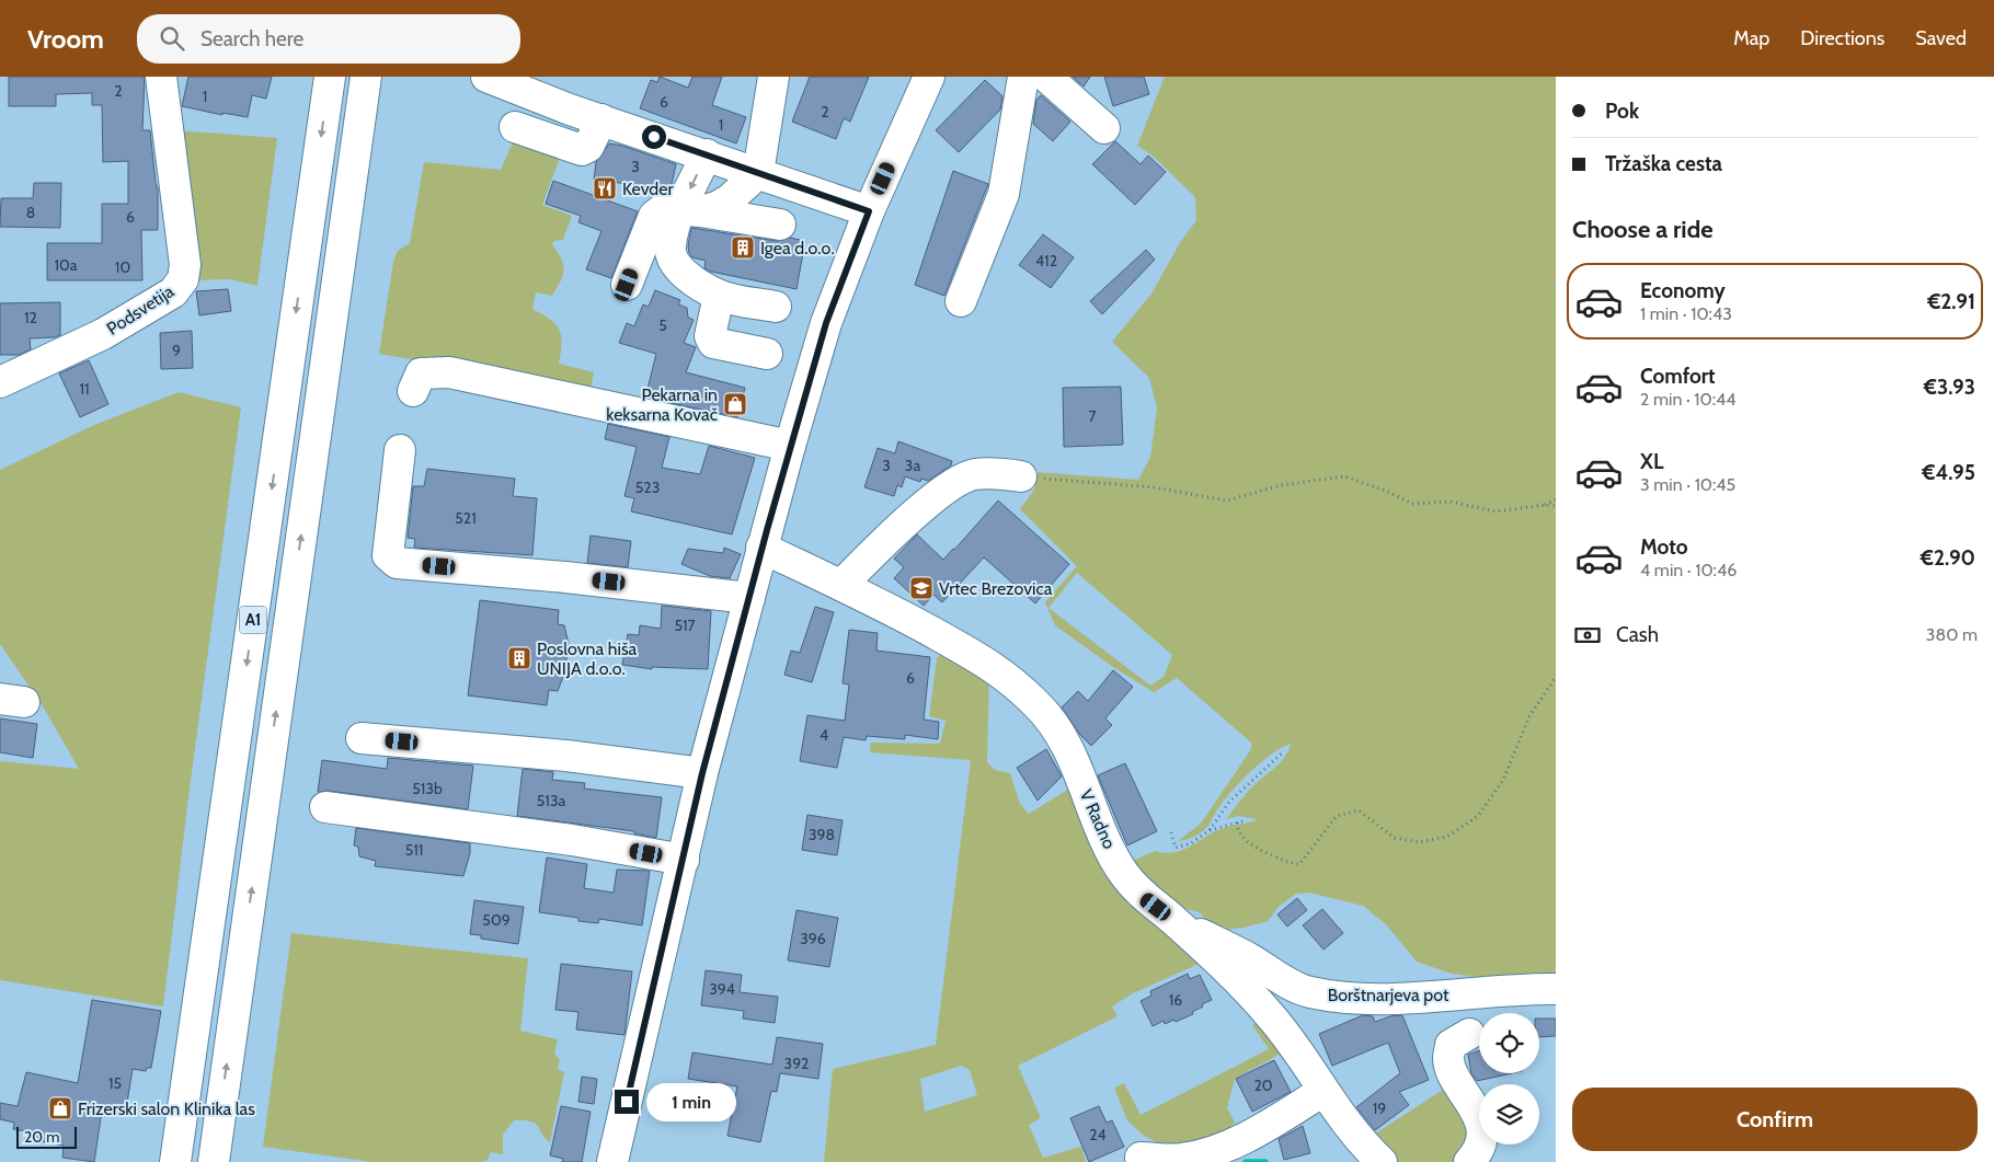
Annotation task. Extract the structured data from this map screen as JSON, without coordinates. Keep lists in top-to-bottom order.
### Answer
{
  "streets": {
    "main road": [
      "Podsvetija",
      "A1",
      "V Radno",
      "Borštnarjeva pot"
    ]
  },
  "crossings": [
    ["V Radno", "Borštnarjeva pot"]
  ],
  "places": {
    "restaurant": ["Kevder"],
    "building": ["Igea d.o.o.", "Poslovna hiša UNIJA d.o.o."],
    "shop": ["Pekarna in keksarna Kovač", "Frizerski salon Klinika las"],
    "school or university": ["Vrtec Brezovica"]
  },
  "house_numbers": [
    "2",
    "1",
    "6",
    "2",
    "1",
    "3",
    "8",
    "6",
    "412",
    "10a",
    "10",
    "12",
    "5",
    "9",
    "11",
    "7",
    "3",
    "3a",
    "523",
    "521",
    "517",
    "6",
    "4",
    "513b",
    "513a",
    "398",
    "511",
    "509",
    "396",
    "394",
    "16",
    "392",
    "15",
    "20",
    "19",
    "24"
  ],
  "scale_bar": "20 m",
  "page": {
    "header": "Vroom",
    "search": "Search here",
    "nav": ["Map", "Directions", "Saved"],
    "banner": ["Pok", "Tržaška cesta"],
    "heading": "Choose a ride",
    "list": [
      {
        "name": "Economy",
        "note": "1 min · 10:43",
        "value": "€2.91"
      },
      {
        "name": "Comfort",
        "note": "2 min · 10:44",
        "value": "€3.93"
      },
      {
        "name": "XL",
        "note": "3 min · 10:45",
        "value": "€4.95"
      },
      {
        "name": "Moto",
        "note": "4 min · 10:46",
        "value": "€2.90"
      }
    ],
    "pay": ["Cash", "380 m"],
    "buttons": "Confirm",
    "bubble": "1 min",
    "scale": "20 m"
  }
}
